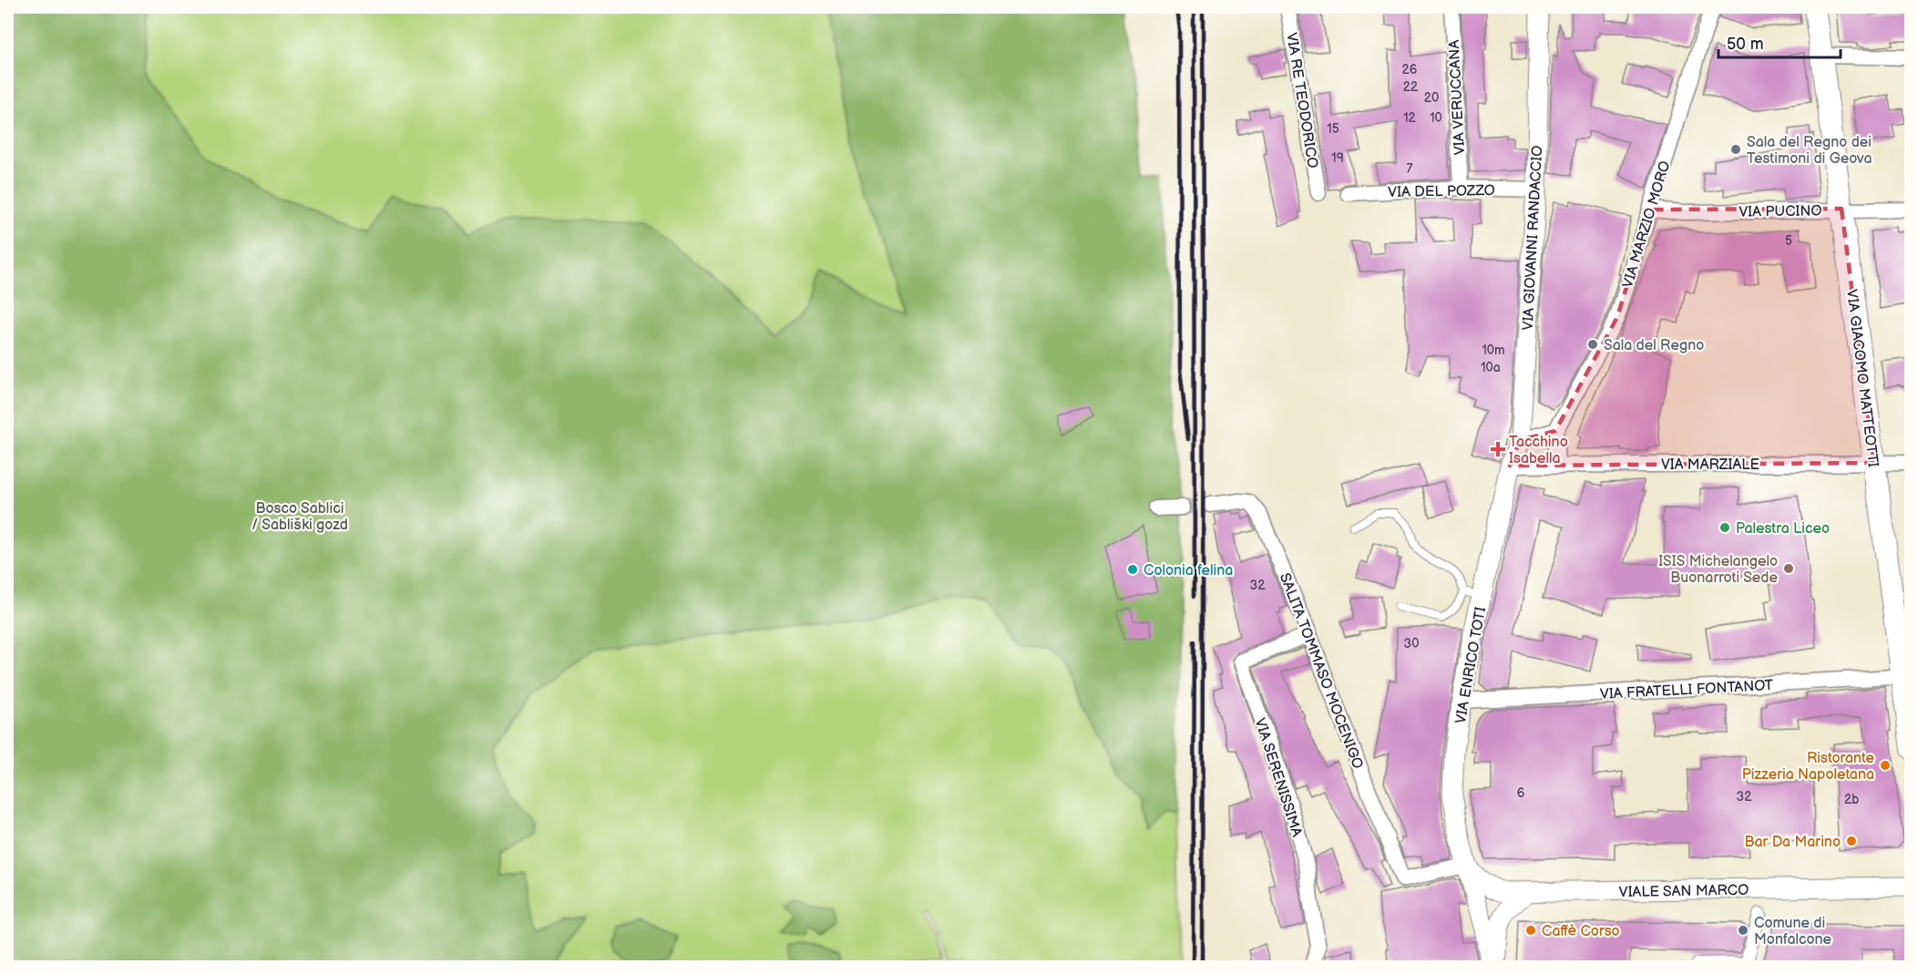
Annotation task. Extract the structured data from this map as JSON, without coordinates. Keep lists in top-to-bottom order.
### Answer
{
  "streets": {
    "main road": ["VIA GIACOMO MATTEOTTI"],
    "street": [
      "VIA VERUCCANA",
      "VIA RE TEODORICO",
      "VIA DEL POZZO",
      "VIA PUCINO",
      "VIA MARZIO MORO",
      "VIA GIOVANNI RANDACCIO",
      "VIA MARZIALE",
      "VIA ENRICO TOTI",
      "SALITA TOMMASO MOCENIGO",
      "VIA FRATELLI FONTANOT",
      "VIA SERENISSIMA",
      "VIALE SAN MARCO"
    ]
  },
  "crossings": [
    ["VIA VERUCCANA", "VIA DEL POZZO"],
    ["VIA DEL POZZO", "VIA GIOVANNI RANDACCIO"],
    ["VIA PUCINO", "VIA MARZIO MORO"],
    ["VIA PUCINO", "VIA GIACOMO MATTEOTTI"],
    ["VIA GIOVANNI RANDACCIO", "VIA MARZIALE"],
    ["VIA GIOVANNI RANDACCIO", "VIA ENRICO TOTI"],
    ["VIA GIACOMO MATTEOTTI", "VIA MARZIALE"],
    ["VIA GIACOMO MATTEOTTI", "VIA FRATELLI FONTANOT"],
    ["VIA MARZIALE", "VIA ENRICO TOTI"],
    ["VIA ENRICO TOTI", "SALITA TOMMASO MOCENIGO"],
    ["VIA ENRICO TOTI", "VIA FRATELLI FONTANOT"],
    ["VIA ENRICO TOTI", "VIALE SAN MARCO"],
    ["SALITA TOMMASO MOCENIGO", "VIA SERENISSIMA"],
    ["SALITA TOMMASO MOCENIGO", "VIALE SAN MARCO"]
  ],
  "parks": ["Bosco Sablici / Sabliški gozd"],
  "places": {
    "other": [
      "Sala del Regno dei Testimoni di Geova",
      "Sala del Regno",
      "Palestra Liceo",
      "ISIS Michelangelo Buonarroti Sede",
      "Colonia felina",
      "Ristorante Pizzeria Napoletana",
      "Bar Da Marino",
      "Caffè Corso",
      "Comune di Monfalcone"
    ],
    "health": ["Tacchino Isabella"]
  },
  "house_numbers": [
    "26",
    "22",
    "20",
    "12",
    "10",
    "15",
    "19",
    "7",
    "5",
    "10m",
    "10a",
    "32",
    "30",
    "6",
    "32",
    "2b"
  ],
  "scale_bar": "50 m"
}
